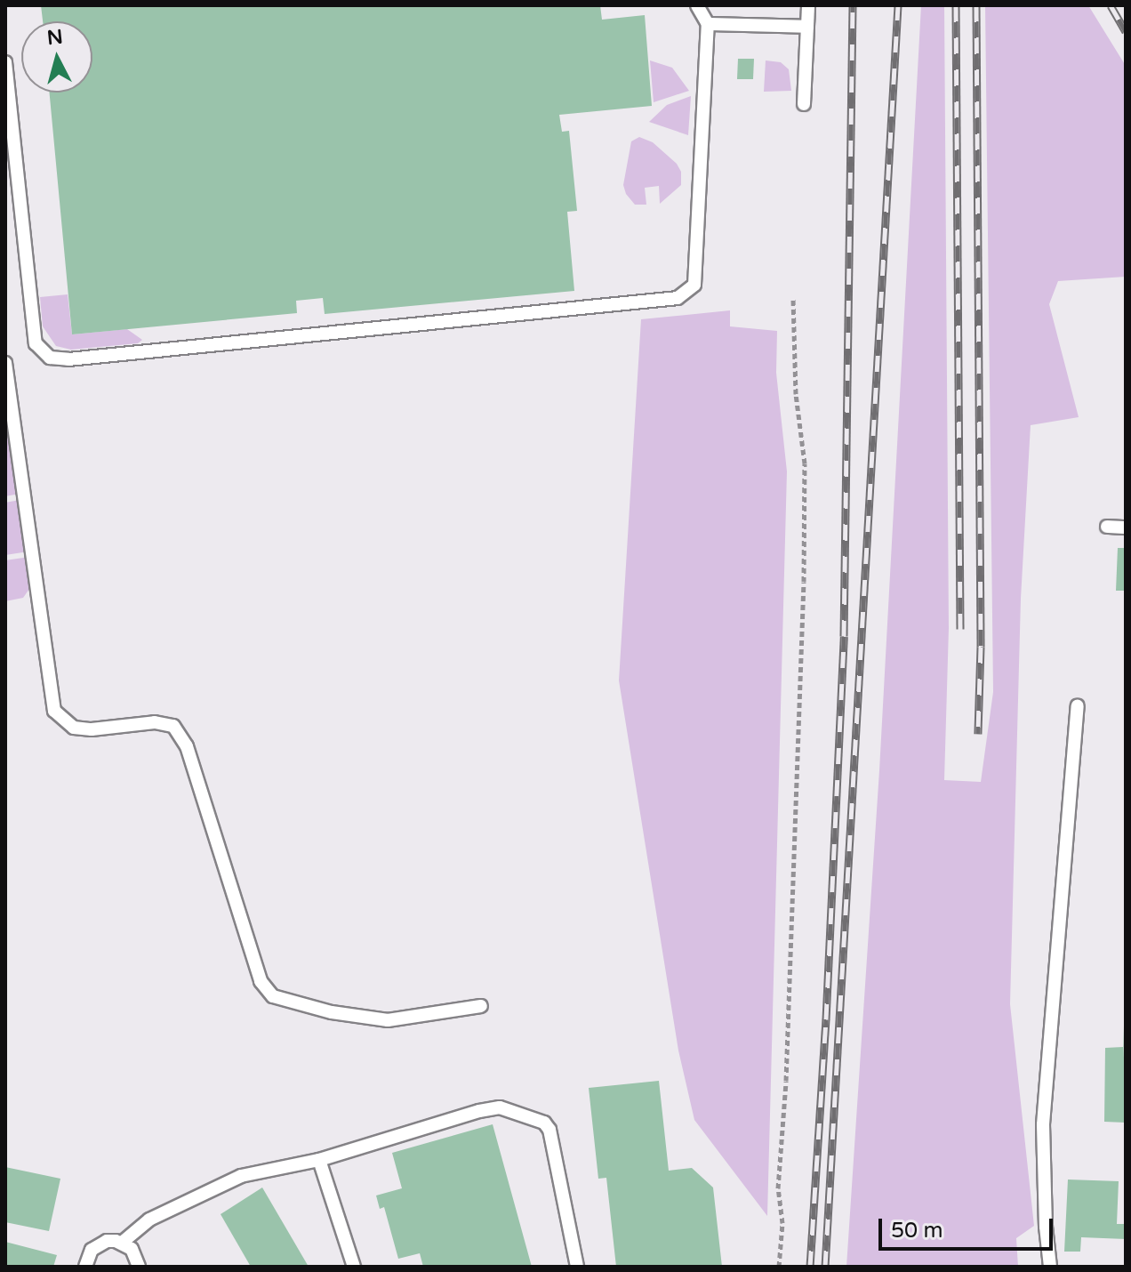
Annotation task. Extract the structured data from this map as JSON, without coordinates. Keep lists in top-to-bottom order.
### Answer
{
  "scale_bar": "50 m",
  "north": "top"
}
